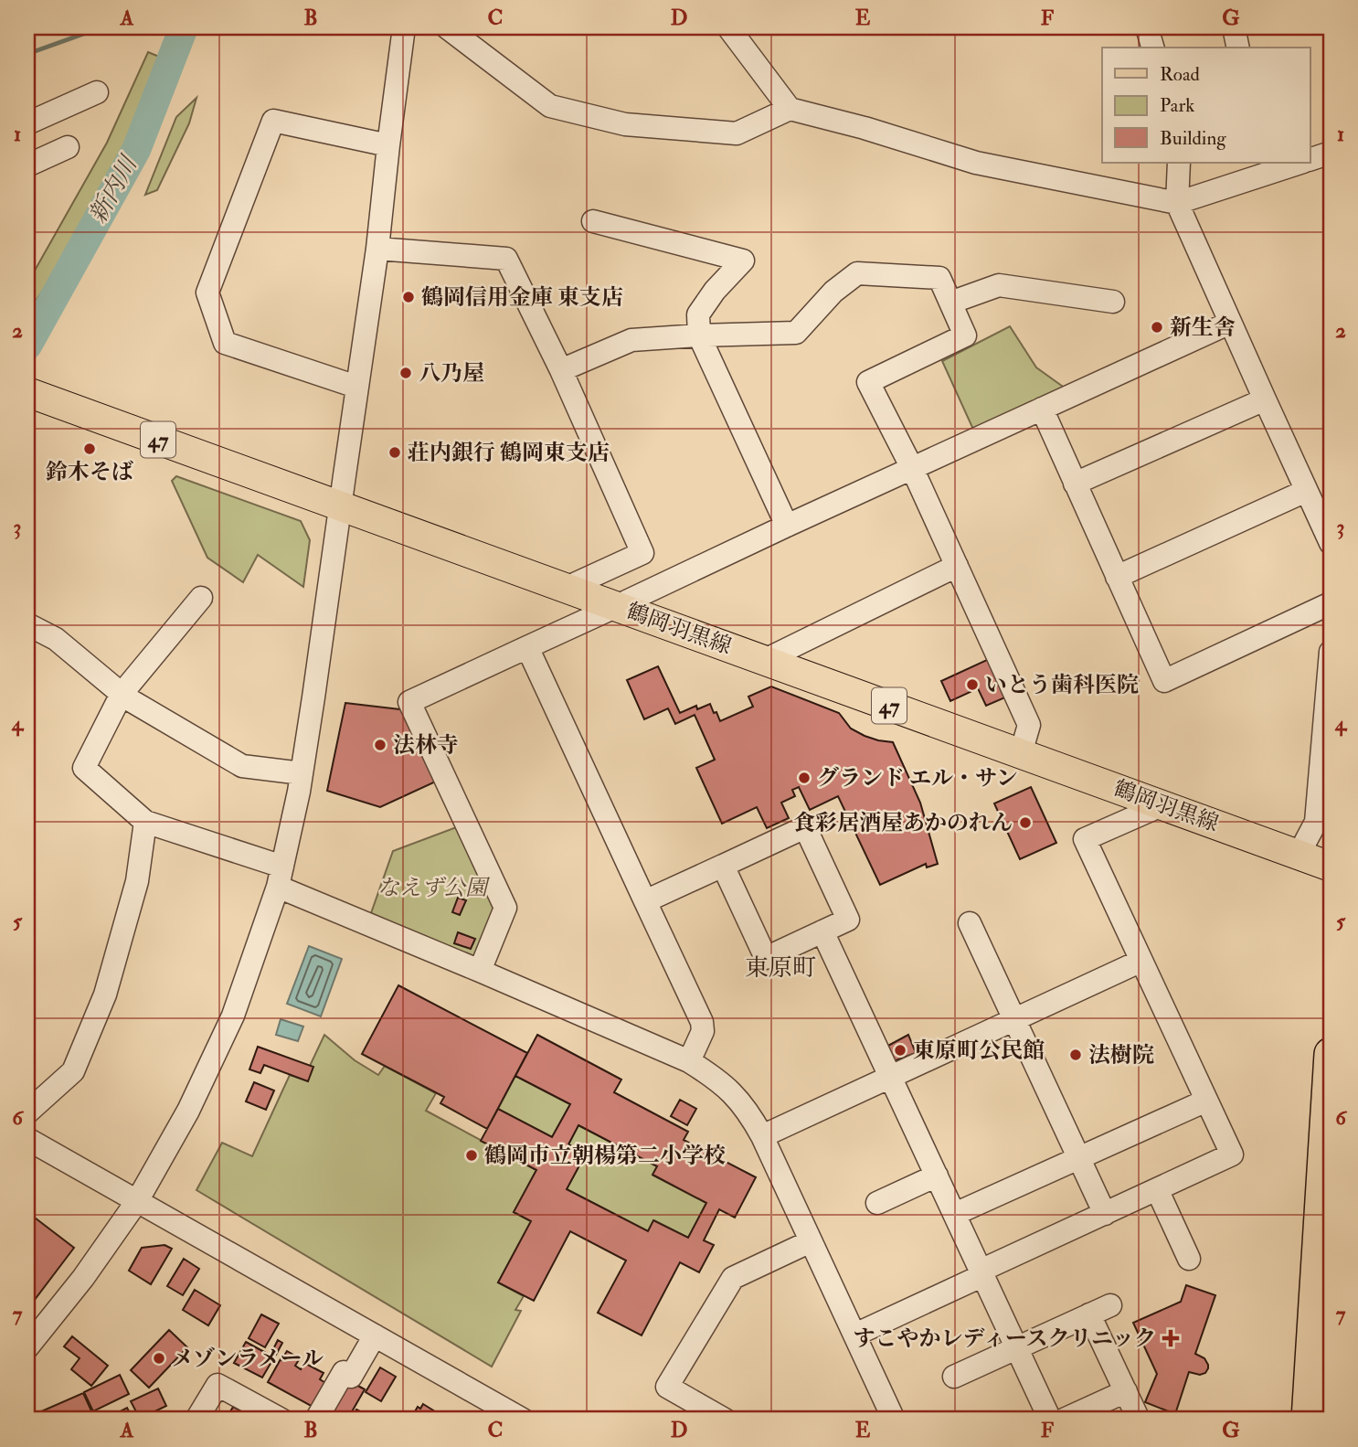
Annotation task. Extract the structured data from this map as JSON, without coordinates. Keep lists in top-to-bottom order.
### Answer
{
  "streets": {
    "main road": ["47", "鶴岡羽黒線"]
  },
  "districts": ["東原町"],
  "water": ["新内川"],
  "parks": ["なえず公園"],
  "places": {
    "other": [
      "鶴岡信用金庫 東支店",
      "新生舎",
      "八乃屋",
      "鈴木そば",
      "荘内銀行 鶴岡東支店",
      "いとう歯科医院",
      "法林寺",
      "グランド エル・サン",
      "食彩居酒屋あかのれん",
      "東原町公民館",
      "法樹院",
      "鶴岡市立朝楊第二小学校",
      "メゾンラメール"
    ],
    "health": ["すこやかレディースクリニック"]
  },
  "legend": ["Road", "Park", "Building"],
  "grid": {
    "columns": [
      "A",
      "B",
      "C",
      "D",
      "E",
      "F",
      "G"
    ],
    "rows": [
      "1",
      "2",
      "3",
      "4",
      "5",
      "6",
      "7"
    ]
  }
}
